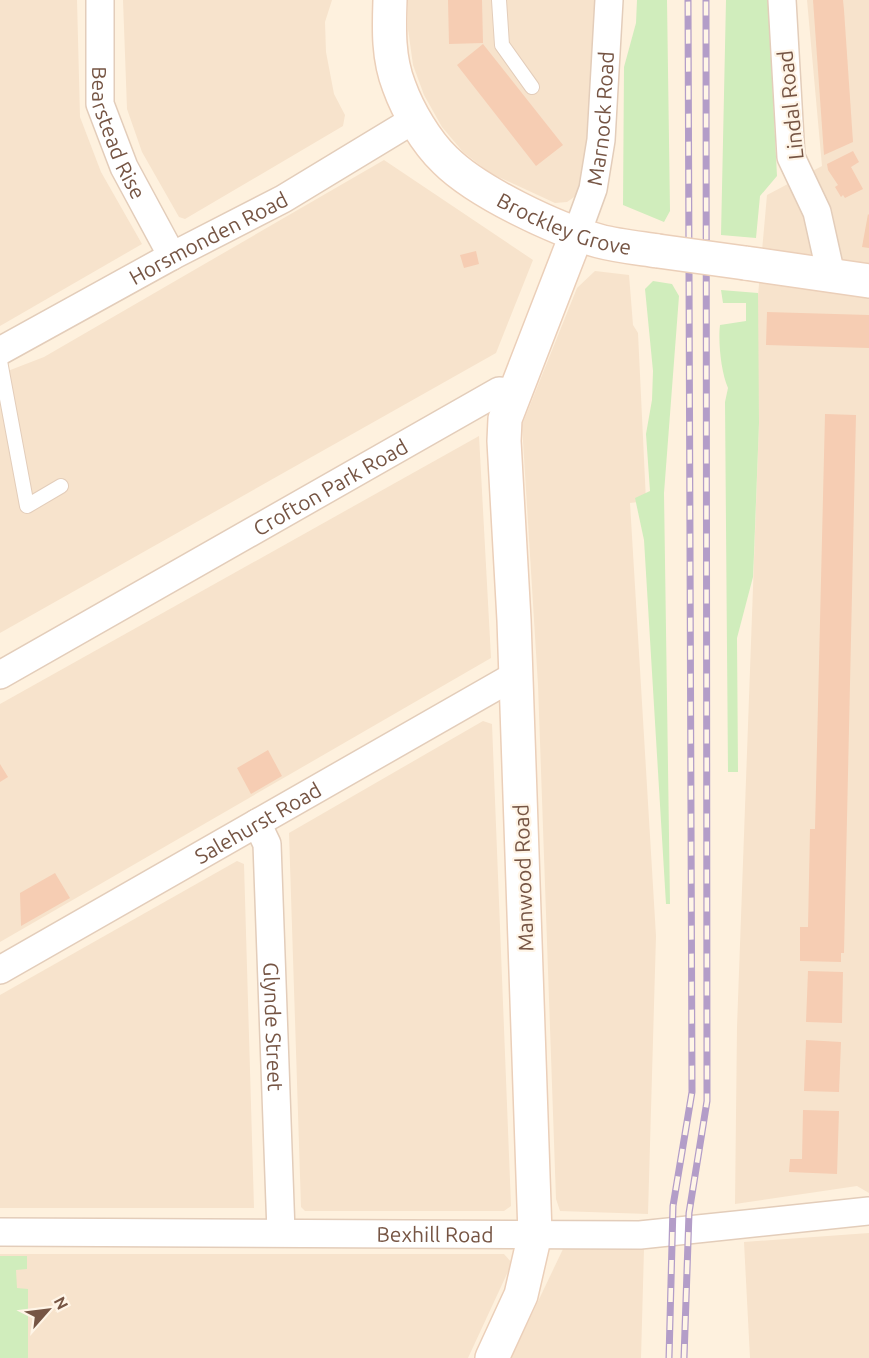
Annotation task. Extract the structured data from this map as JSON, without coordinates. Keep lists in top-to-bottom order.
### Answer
{
  "streets": {
    "street": [
      "Lindal Road",
      "Marnock Road",
      "Bearstead Rise",
      "Brockley Grove",
      "Horsmonden Road",
      "Crofton Park Road",
      "Salehurst Road",
      "Manwood Road",
      "Glynde Street",
      "Bexhill Road"
    ]
  },
  "crossings": [
    ["Lindal Road", "Brockley Grove"],
    ["Marnock Road", "Brockley Grove"],
    ["Bearstead Rise", "Horsmonden Road"],
    ["Brockley Grove", "Horsmonden Road"],
    ["Crofton Park Road", "Manwood Road"],
    ["Salehurst Road", "Manwood Road"],
    ["Salehurst Road", "Glynde Street"],
    ["Manwood Road", "Bexhill Road"],
    ["Glynde Street", "Bexhill Road"]
  ],
  "north": "top right"
}
